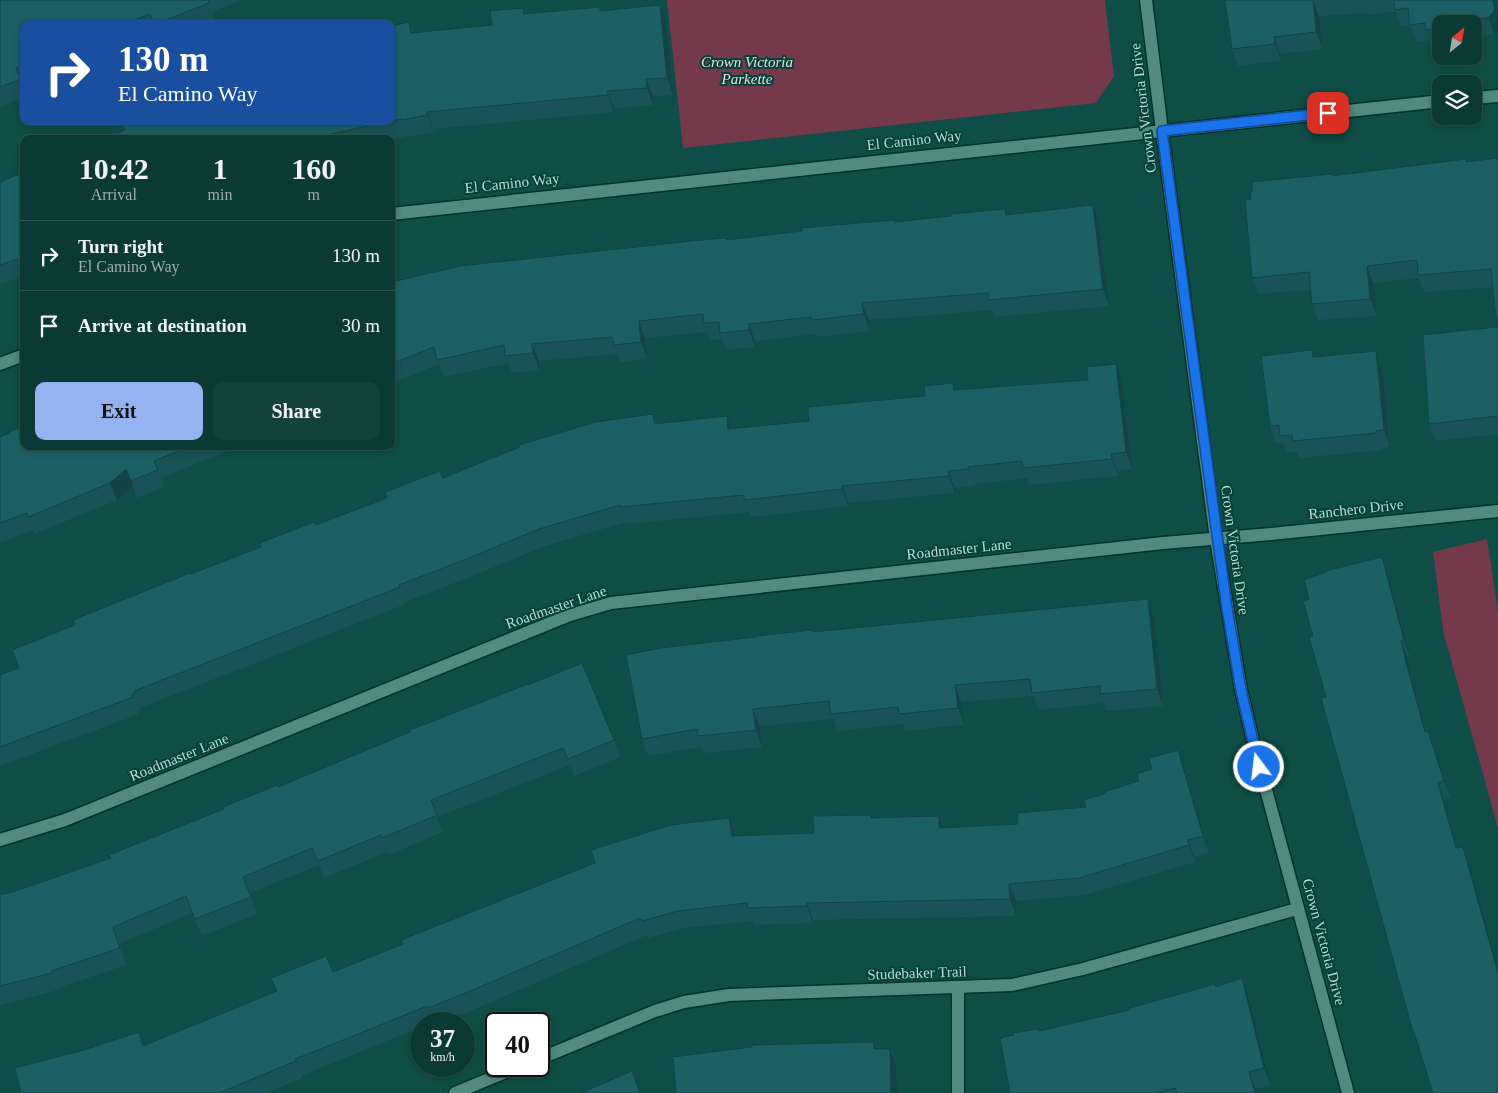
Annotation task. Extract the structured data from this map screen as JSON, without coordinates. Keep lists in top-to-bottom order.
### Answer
{
  "streets": {
    "street": [
      "Crown Victoria Drive",
      "El Camino Way",
      "Ranchero Drive",
      "Roadmaster Lane",
      "Studebaker Trail"
    ]
  },
  "crossings": [
    ["Crown Victoria Drive", "El Camino Way"],
    ["Crown Victoria Drive", "Ranchero Drive"],
    ["Crown Victoria Drive", "Roadmaster Lane"],
    ["Crown Victoria Drive", "Studebaker Trail"],
    ["Ranchero Drive", "Roadmaster Lane"]
  ],
  "parks": ["Crown Victoria Parkette"],
  "north": "top right",
  "page": {
    "turn": ["130 m", "El Camino Way"],
    "eta": [
      "10:42",
      "Arrival",
      "1",
      "min",
      "160",
      "m"
    ],
    "list": [
      {
        "name": "Turn right",
        "note": "El Camino Way",
        "value": "130 m"
      },
      {
        "name": "Arrive at destination",
        "value": "30 m"
      }
    ],
    "buttons": ["Exit", "Share"],
    "speed": "37 km/h",
    "limit": "40"
  }
}
